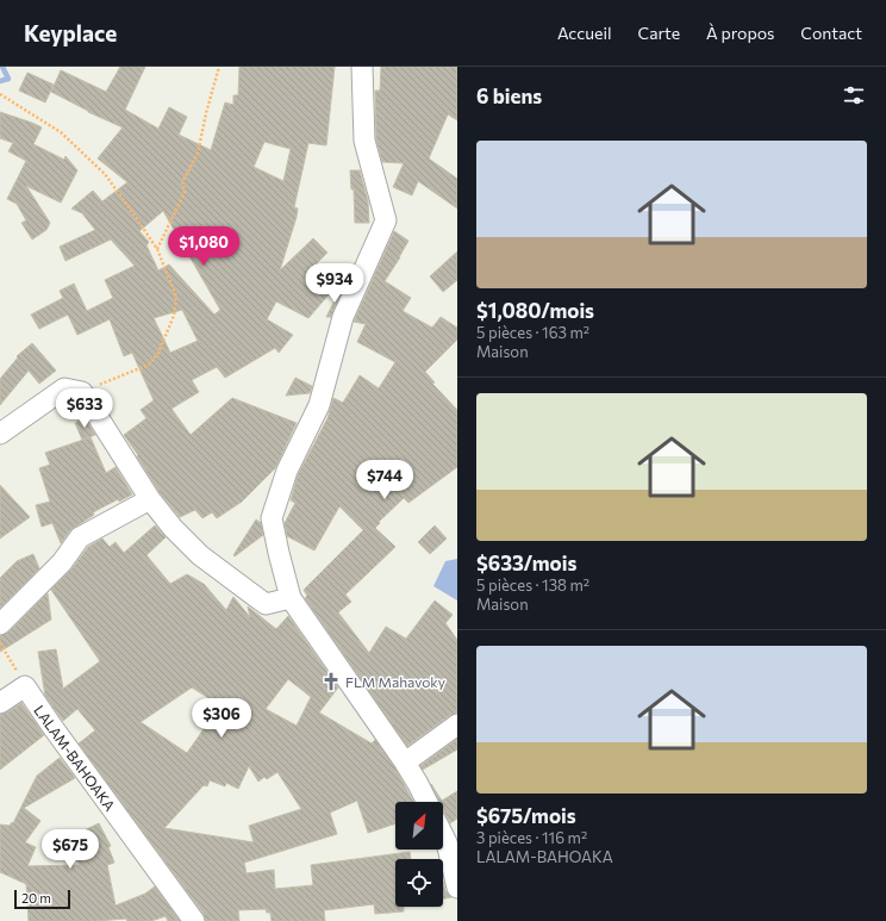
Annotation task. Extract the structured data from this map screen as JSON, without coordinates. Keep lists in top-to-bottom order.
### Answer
{
  "streets": {
    "street": ["LALAM-BAHOAKA"]
  },
  "places": {
    "church": ["FLM Mahavoky"]
  },
  "scale_bar": "20 m",
  "north": "top right",
  "page": {
    "header": "Keyplace",
    "nav": [
      "Accueil",
      "Carte",
      "À propos",
      "Contact"
    ],
    "heading": "6 biens",
    "list": [
      {
        "name": "$1,080/mois",
        "note": "5 pièces · 163 m² · Maison"
      },
      {
        "name": "$633/mois",
        "note": "5 pièces · 138 m² · Maison"
      },
      {
        "name": "$675/mois",
        "note": "3 pièces · 116 m² · LALAM-BAHOAKA"
      }
    ],
    "price": [
      "$1,080",
      "$934",
      "$633",
      "$744",
      "$306",
      "$675"
    ],
    "scale": "20 m"
  }
}
